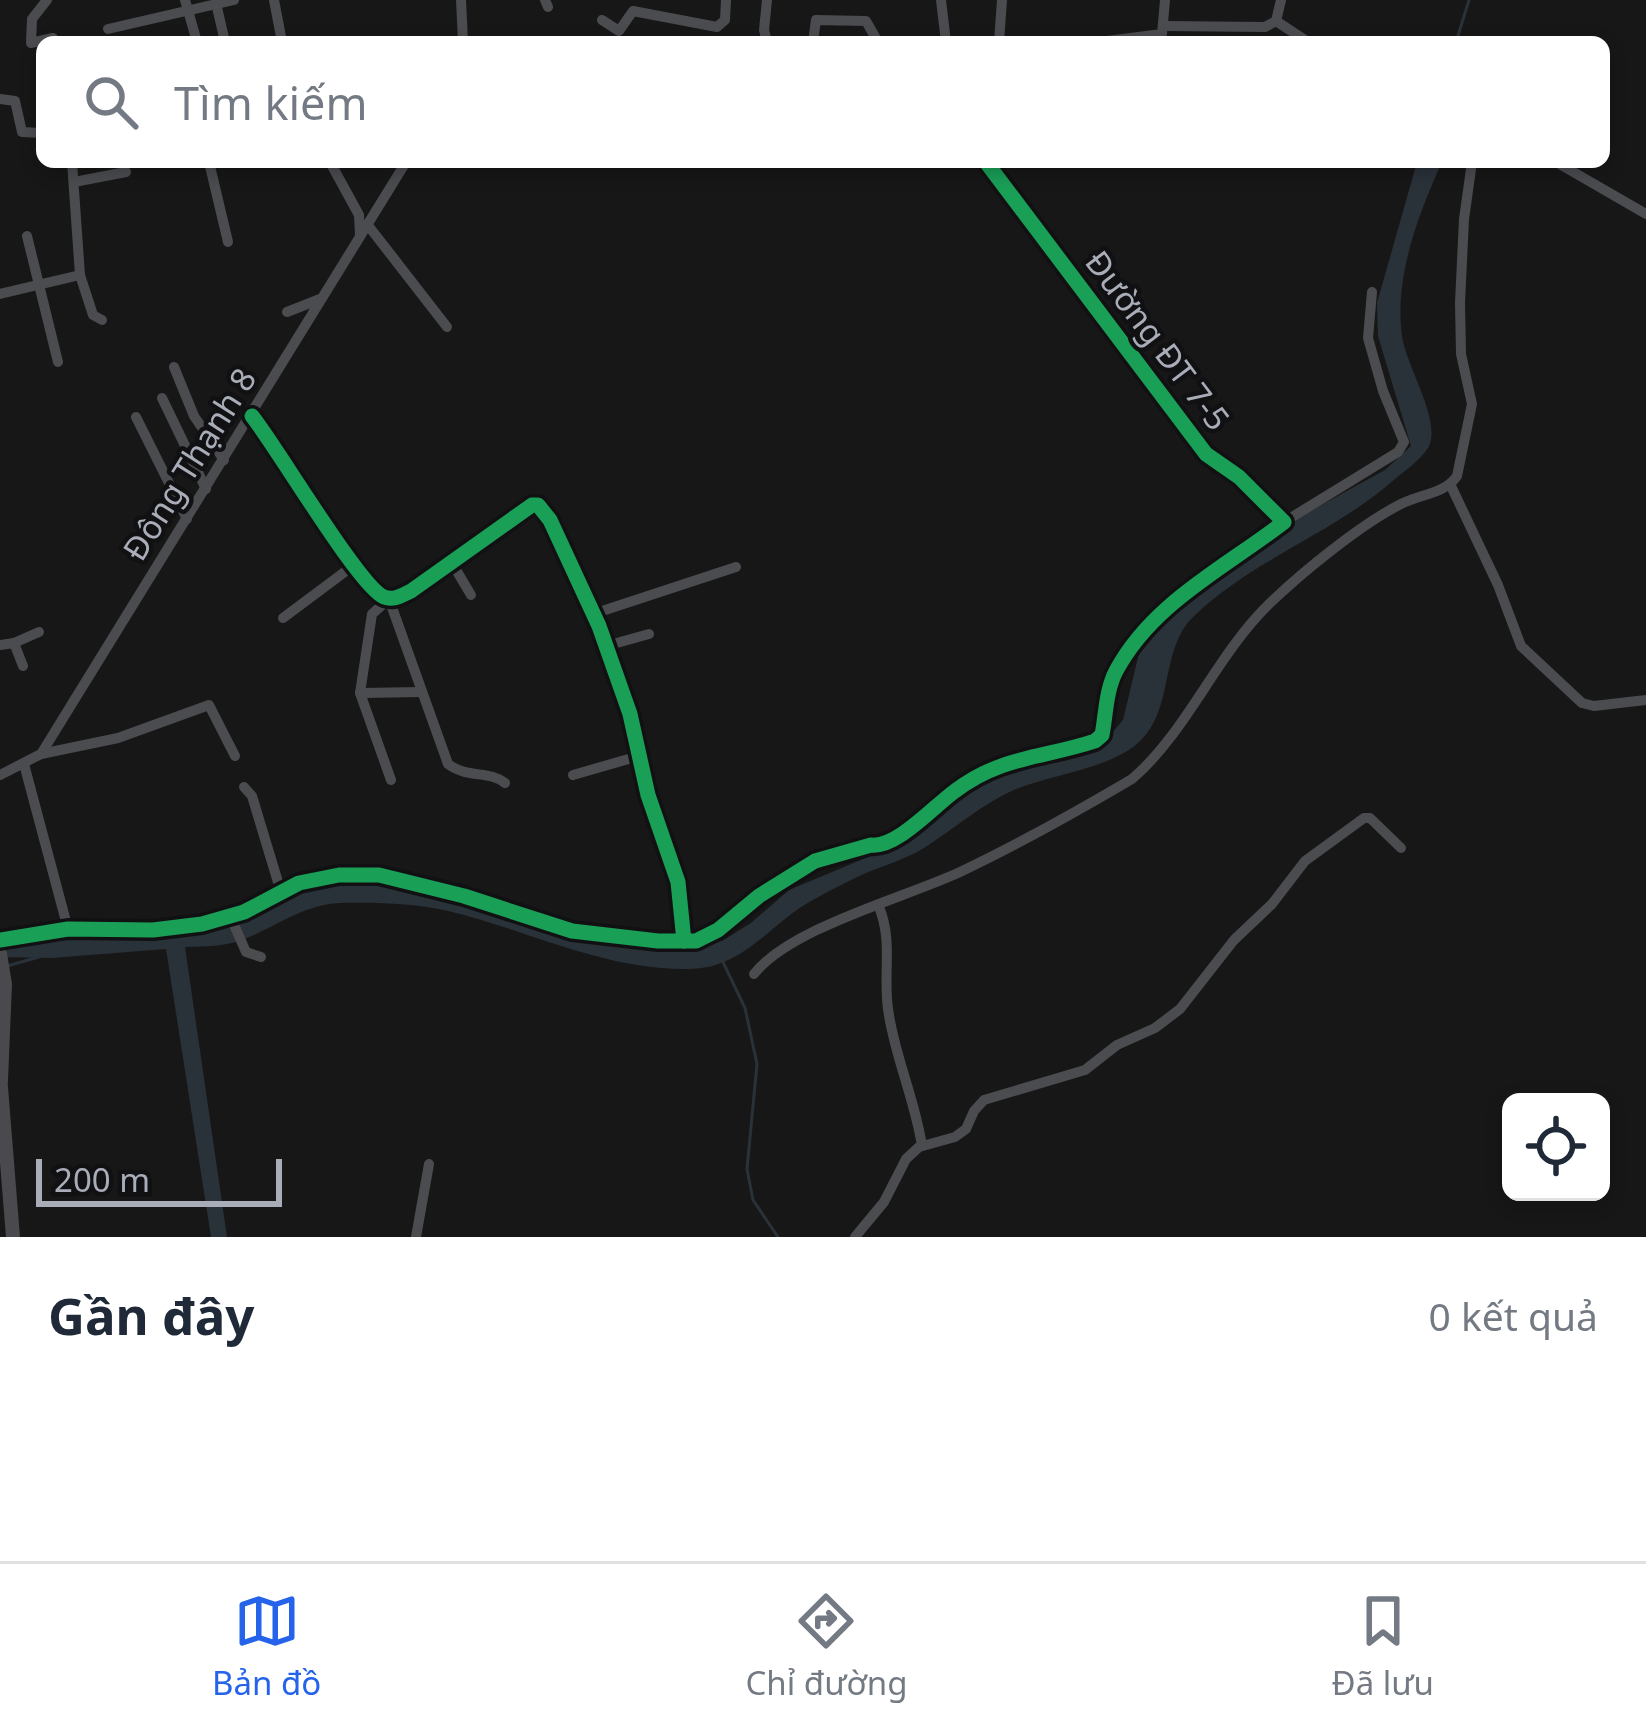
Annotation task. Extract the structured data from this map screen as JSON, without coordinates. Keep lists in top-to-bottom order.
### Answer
{
  "streets": {
    "street": ["Đường ĐT 7-5", "Đông Thạnh 8"]
  },
  "scale_bar": "200 m",
  "page": {
    "search": "Tìm kiếm",
    "scale": "200 m",
    "heading": ["Gần đây", "0 kết quả"],
    "nav": ["Bản đồ", "Chỉ đường", "Đã lưu"]
  }
}
